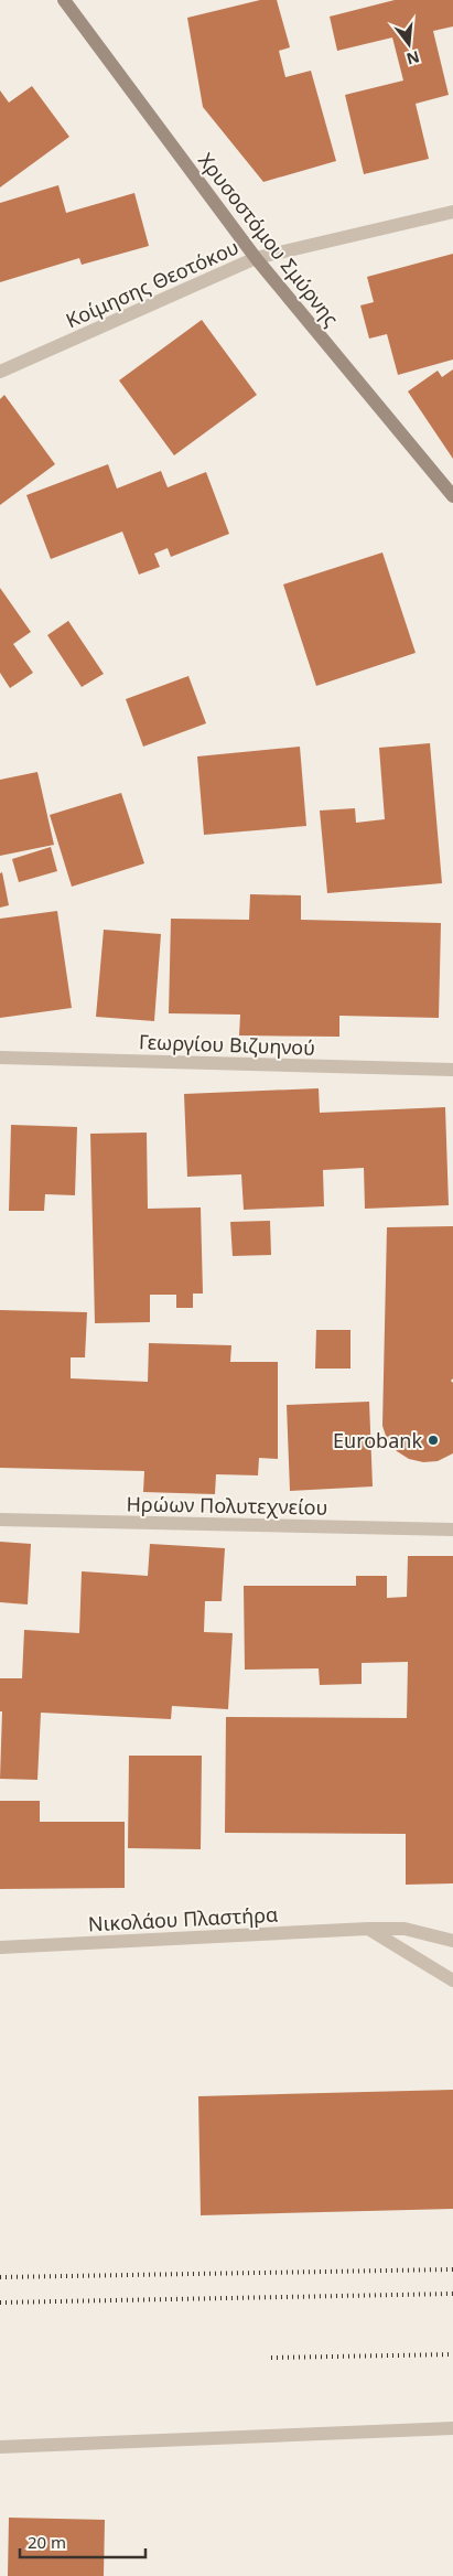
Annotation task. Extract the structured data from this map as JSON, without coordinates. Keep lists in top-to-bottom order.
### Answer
{
  "streets": {
    "street": [
      "Χρυσοστόμου Σμύρνης",
      "Κοίμησης Θεοτόκου",
      "Γεωργίου Βιζυηνού",
      "Ηρώων Πολυτεχνείου",
      "Νικολάου Πλαστήρα"
    ]
  },
  "crossings": [
    ["Χρυσοστόμου Σμύρνης", "Κοίμησης Θεοτόκου"]
  ],
  "places": ["Eurobank"],
  "scale_bar": "20 m",
  "north": "bottom"
}
